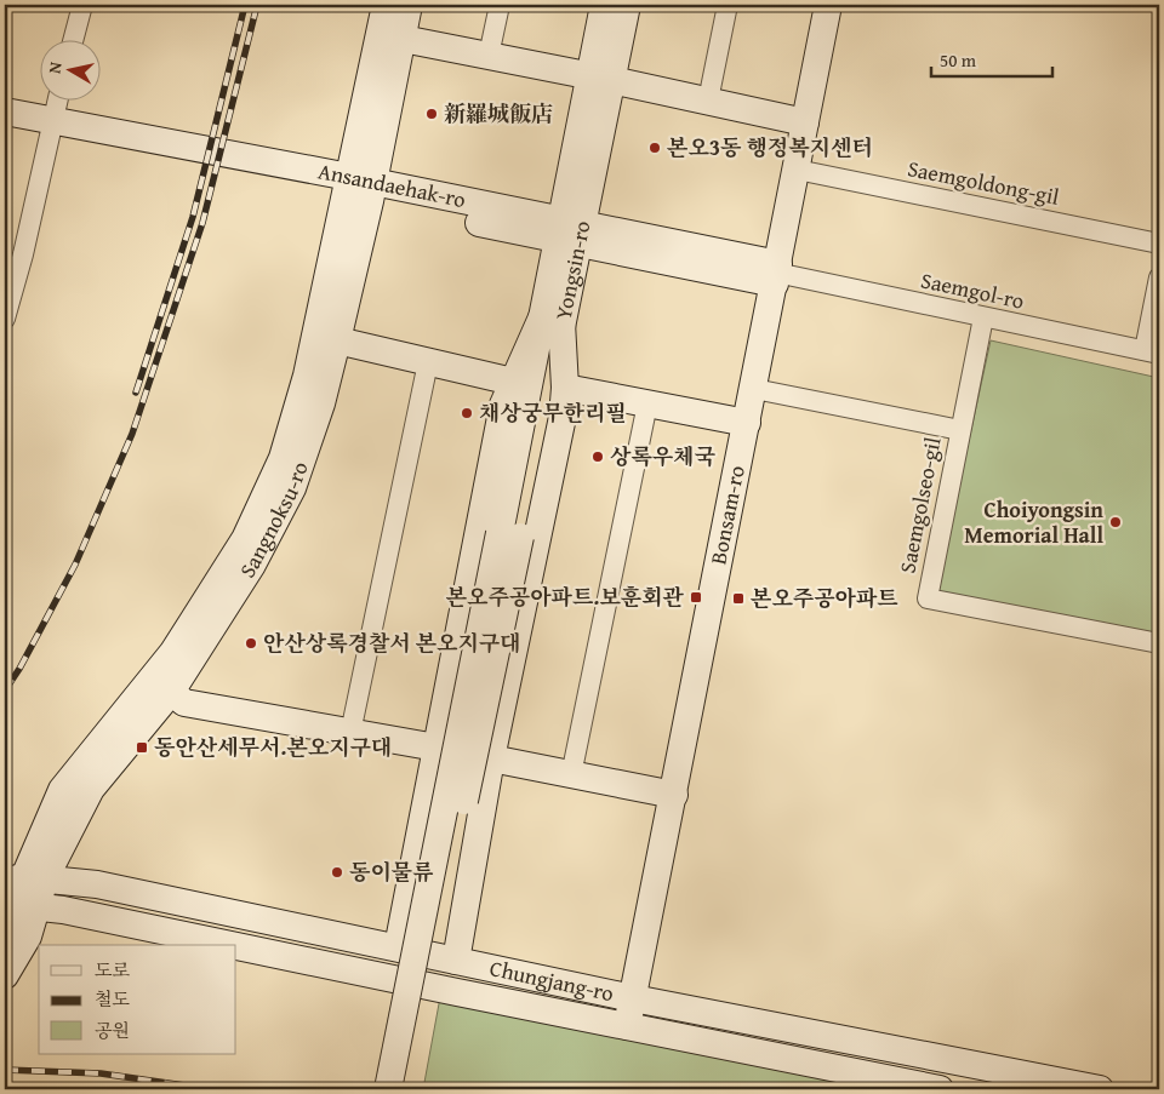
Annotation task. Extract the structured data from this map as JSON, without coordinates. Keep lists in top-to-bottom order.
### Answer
{
  "streets": {
    "street": [
      "Saemgoldong-gil",
      "Ansandaehak-ro",
      "Yongsin-ro",
      "Saemgol-ro",
      "Saemgolseo-gil",
      "Bonsam-ro",
      "Sangnoksu-ro",
      "Chungjang-ro"
    ]
  },
  "crossings": [
    ["Saemgoldong-gil", "Bonsam-ro"],
    ["Ansandaehak-ro", "Yongsin-ro"],
    ["Ansandaehak-ro", "Saemgol-ro"],
    ["Ansandaehak-ro", "Bonsam-ro"],
    ["Ansandaehak-ro", "Sangnoksu-ro"],
    ["Saemgol-ro", "Bonsam-ro"],
    ["Saemgolseo-gil", "Bonsam-ro"],
    ["Bonsam-ro", "Chungjang-ro"],
    ["Sangnoksu-ro", "Chungjang-ro"]
  ],
  "places": {
    "other": [
      "新羅城飯店",
      "본오3동 행정복지센터",
      "채상궁무한리필",
      "상록우체국",
      "Choiyongsin Memorial Hall",
      "안산상록경찰서 본오지구대",
      "동이물류"
    ],
    "transit": ["본오주공아파트.보훈회관", "본오주공아파트", "동안산세무서.본오지구대"]
  },
  "legend": ["도로", "철도", "공원"],
  "scale_bar": "50 m",
  "north": "left"
}
